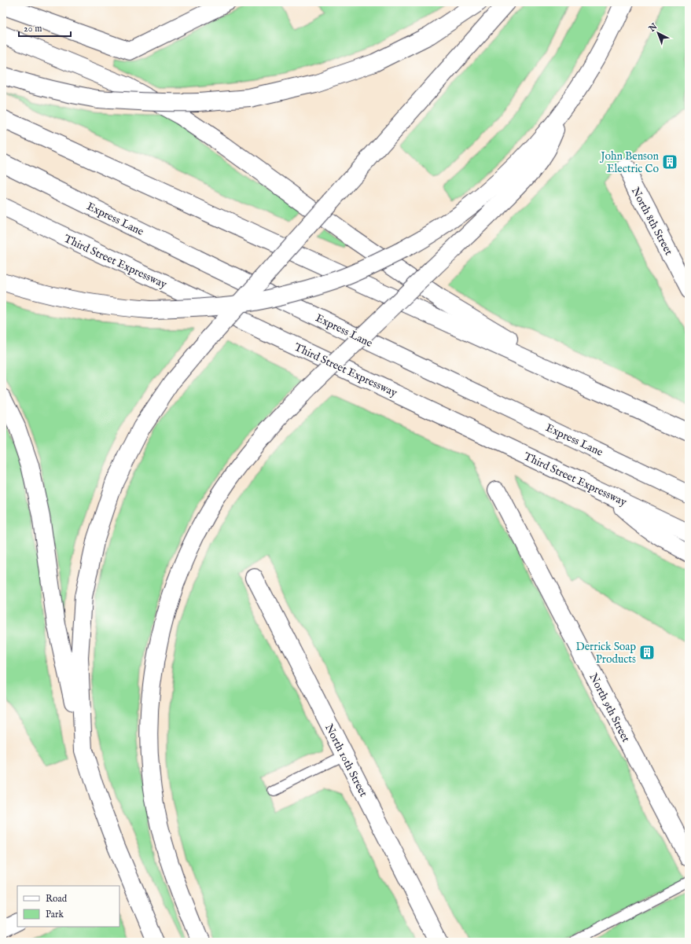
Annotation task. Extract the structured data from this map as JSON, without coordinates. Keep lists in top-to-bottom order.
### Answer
{
  "streets": {
    "main road": [
      "Express Lane",
      "North 8th Street",
      "Third Street Expressway",
      "North 9th Street",
      "North 10th Street"
    ]
  },
  "places": {
    "building": ["John Benson Electric Co", "Derrick Soap Products"]
  },
  "legend": ["Road", "Park"],
  "scale_bar": "20 m",
  "north": "top left"
}
